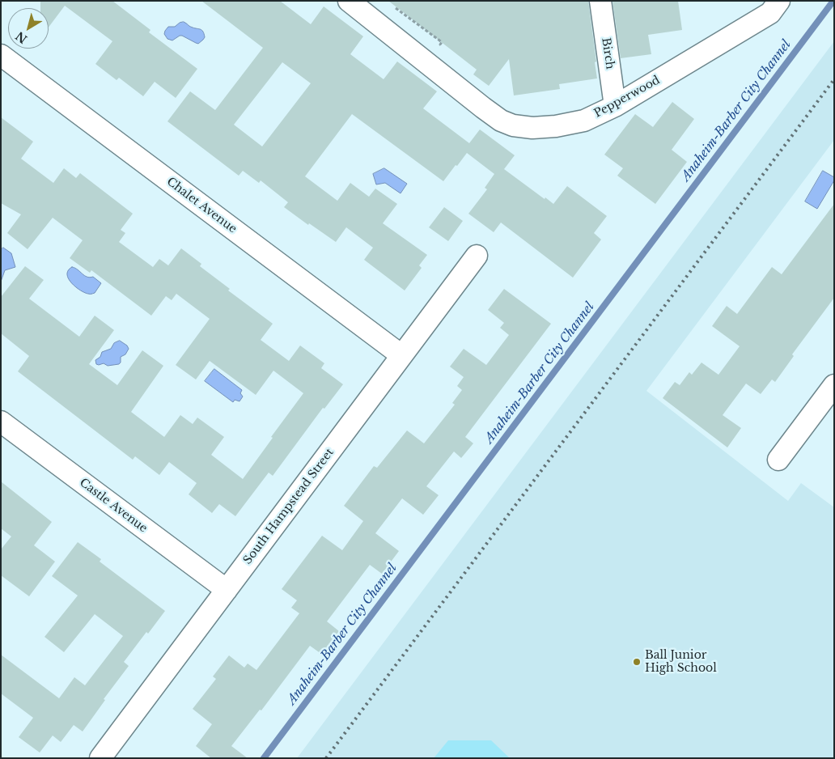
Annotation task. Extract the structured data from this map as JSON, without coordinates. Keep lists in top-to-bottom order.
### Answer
{
  "streets": {
    "street": [
      "Birch",
      "Pepperwood",
      "Chalet Avenue",
      "Castle Avenue",
      "South Hampstead Street"
    ]
  },
  "crossings": [
    ["Birch", "Pepperwood"],
    ["Chalet Avenue", "South Hampstead Street"],
    ["Castle Avenue", "South Hampstead Street"]
  ],
  "water": ["Anaheim-Barber City Channel"],
  "places": ["Ball Junior High School"],
  "north": "bottom left"
}
